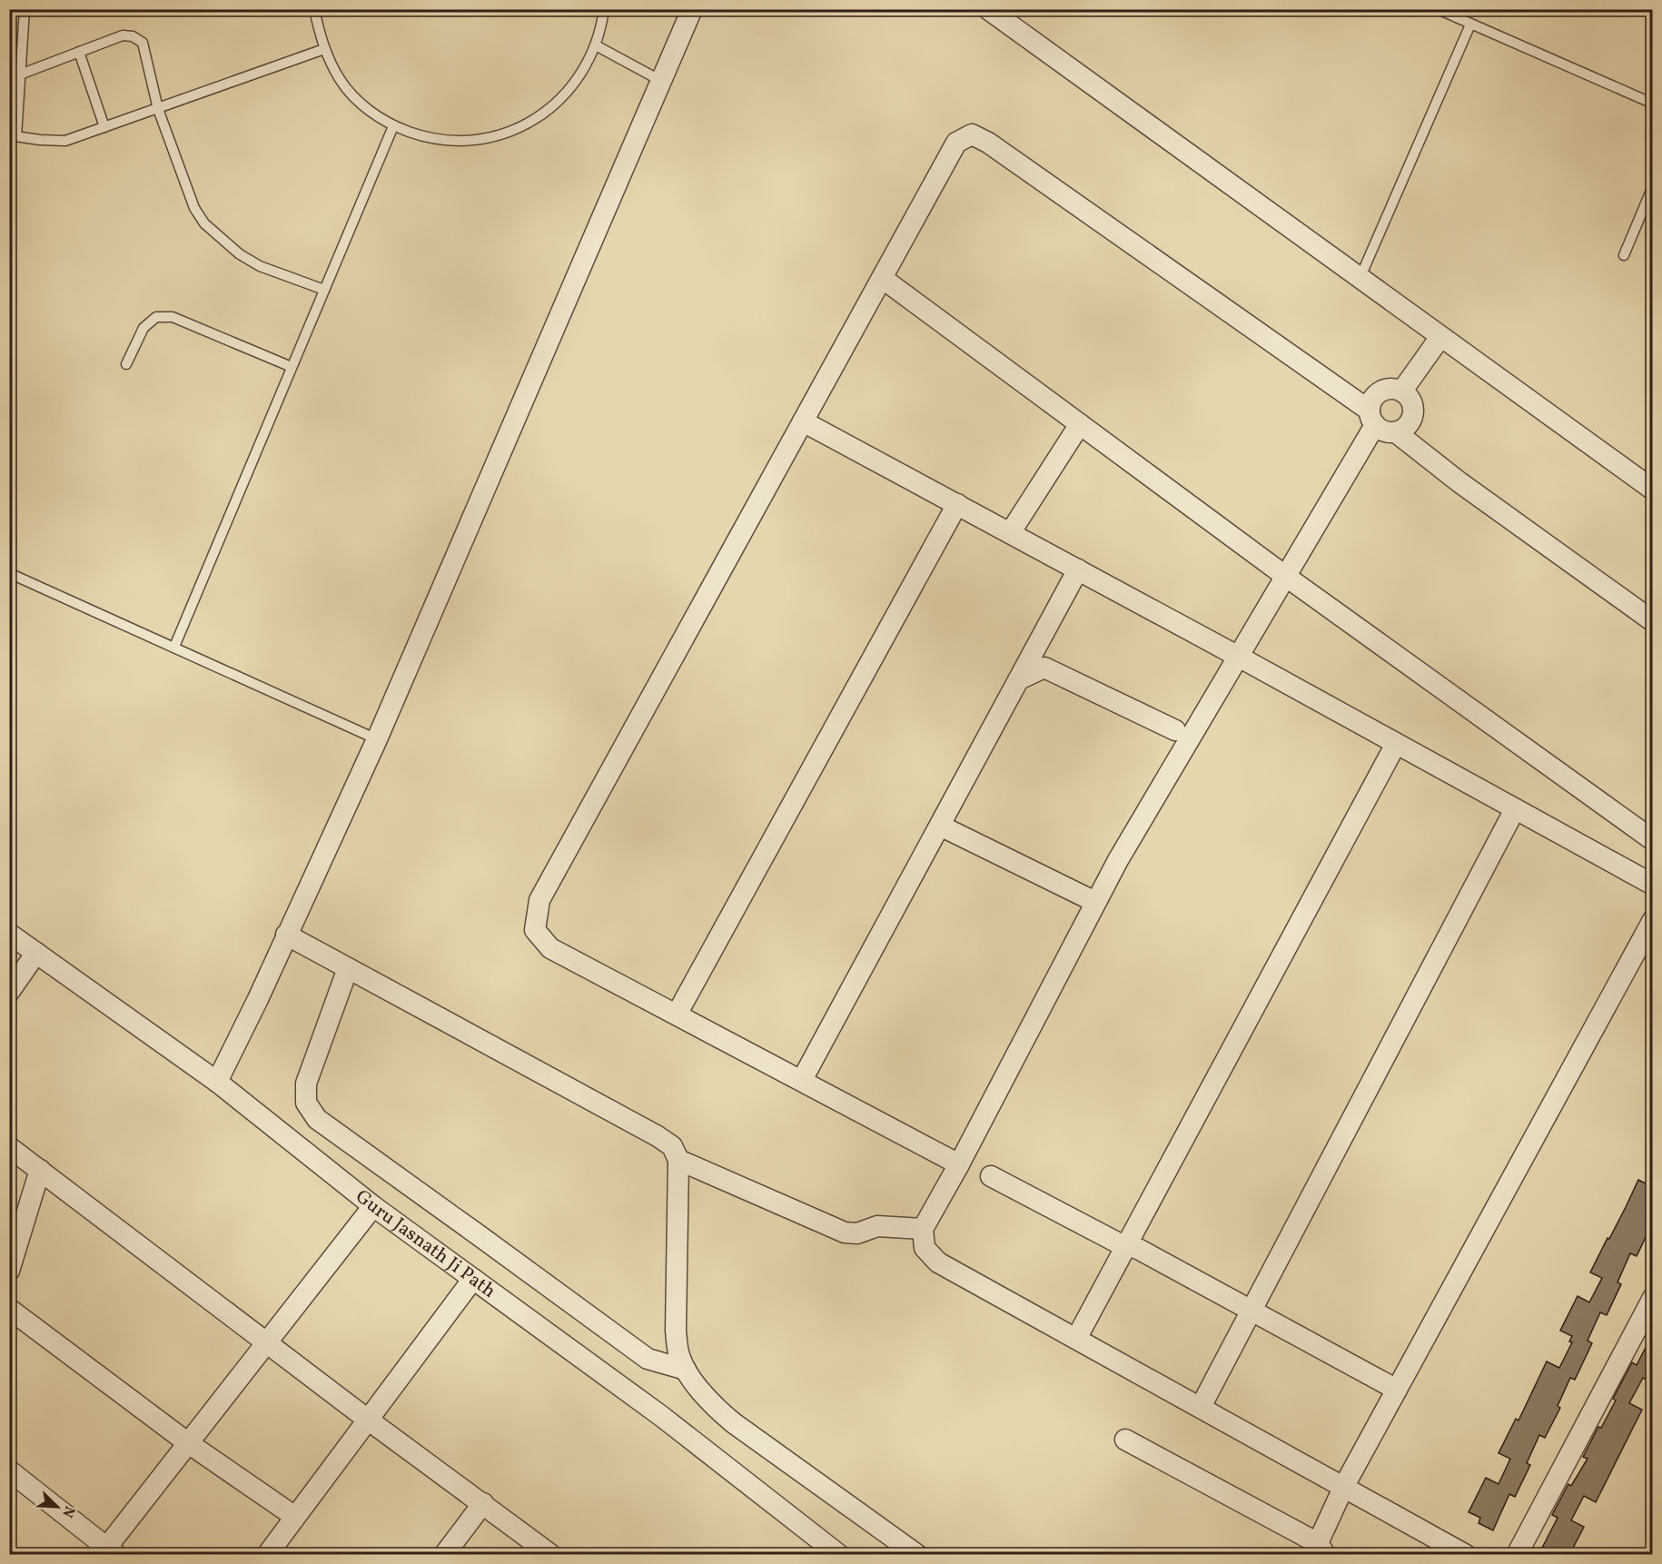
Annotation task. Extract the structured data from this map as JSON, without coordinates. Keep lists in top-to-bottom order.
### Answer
{
  "streets": {
    "street": ["Guru Jasnath Ji Path"]
  },
  "north": "bottom right"
}
